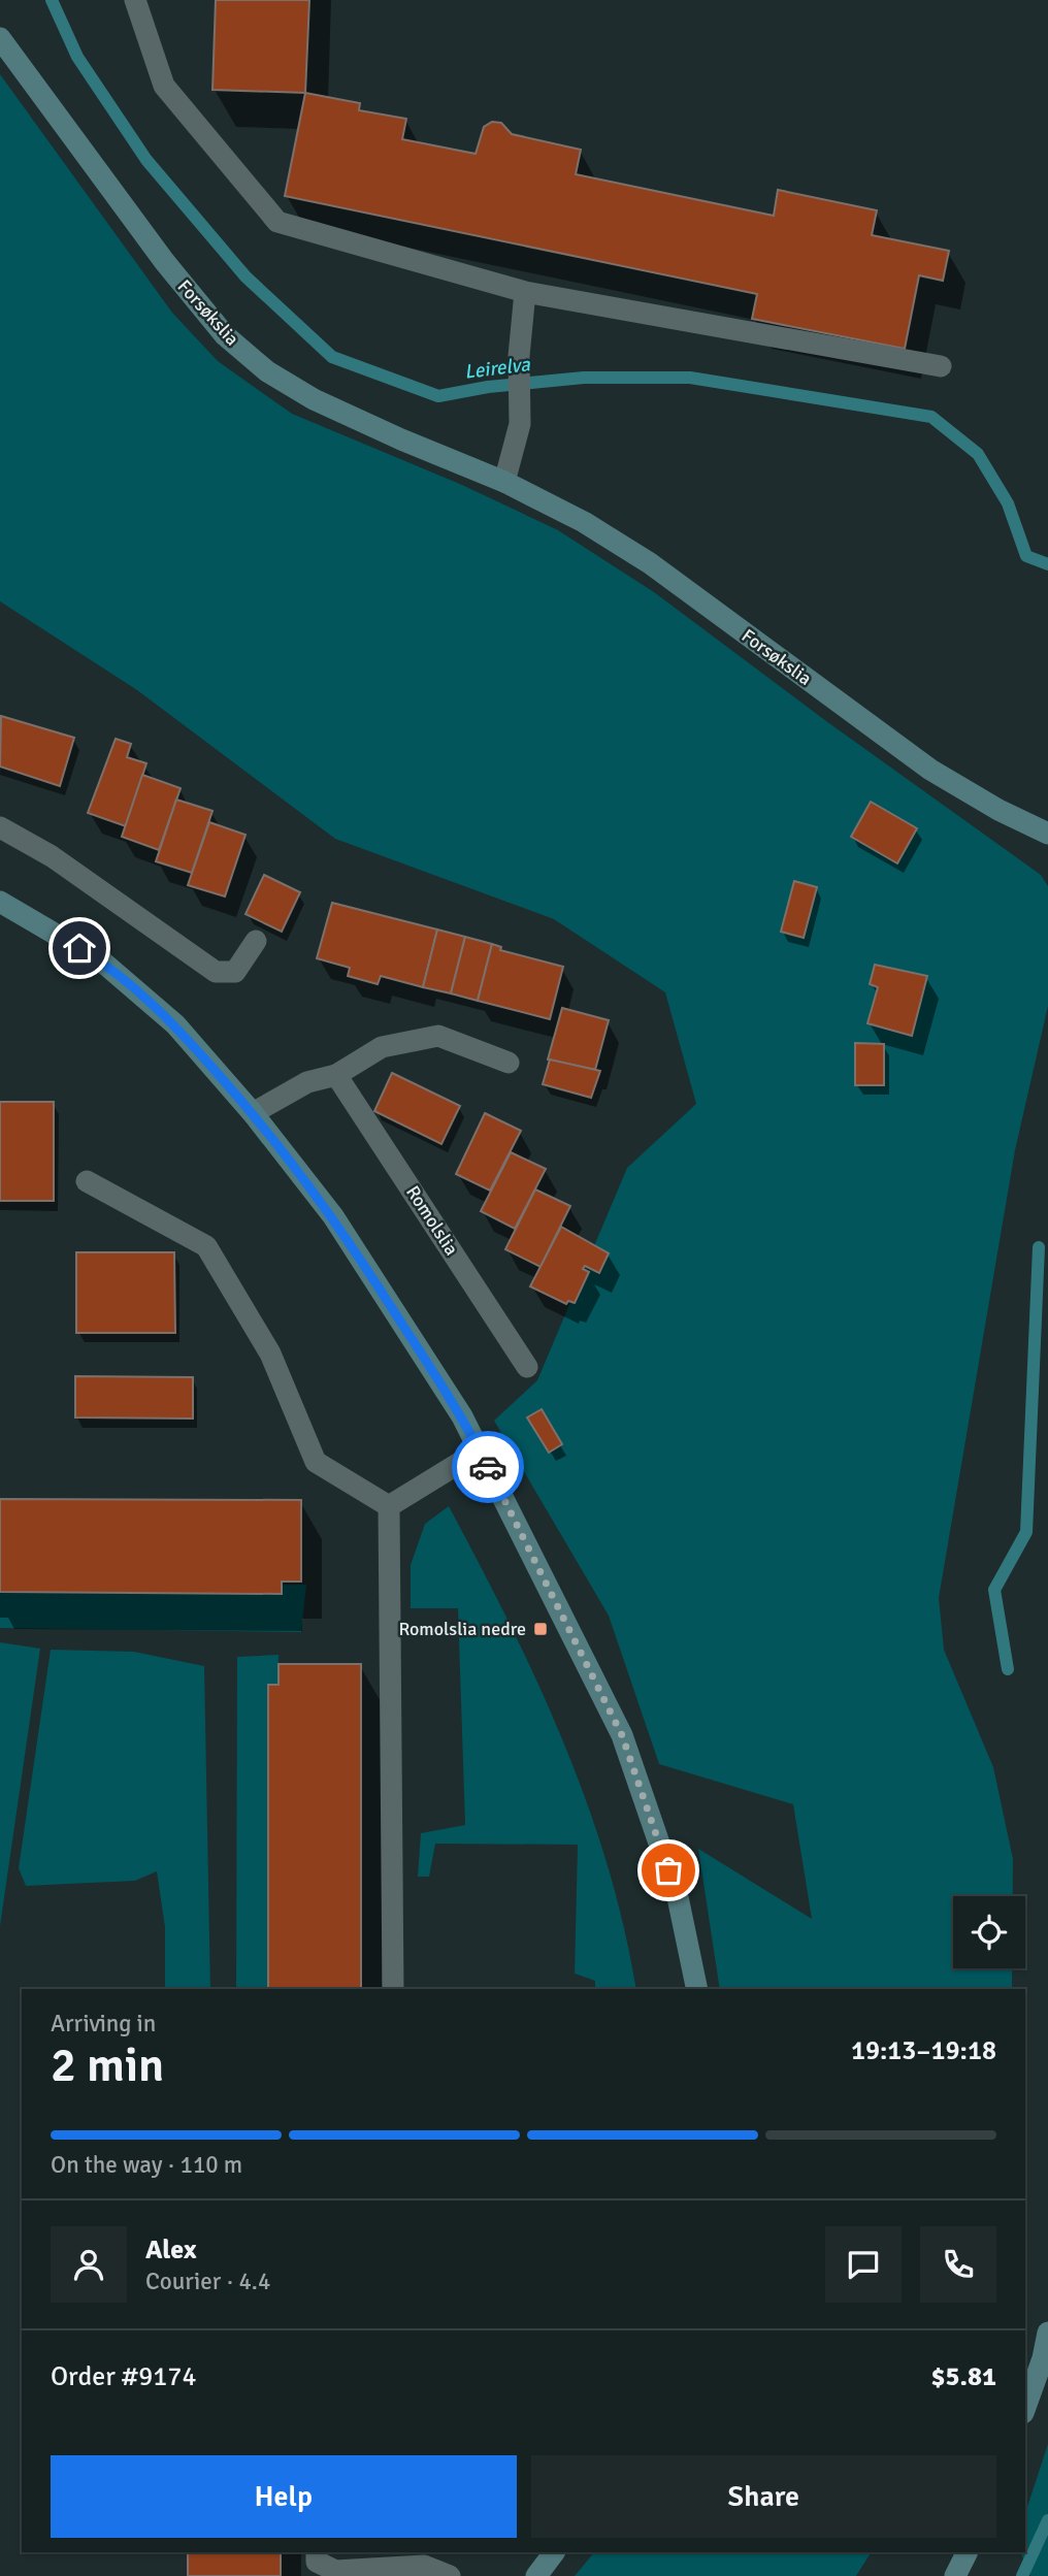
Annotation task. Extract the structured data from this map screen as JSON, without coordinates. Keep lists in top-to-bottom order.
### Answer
{
  "streets": {
    "street": ["Forsøkslia"],
    "lane": ["Romolslia"]
  },
  "water": ["Leirelva"],
  "places": {
    "transit": ["Romolslia nedre"]
  },
  "page": {
    "heading": ["2 min", "Arriving in", "19:13–19:18"],
    "panel": [
      "Alex",
      "Courier · 4.4",
      "Order #9174",
      "$5.81"
    ],
    "bar": "On the way · 110 m",
    "buttons": ["Help", "Share"]
  }
}
